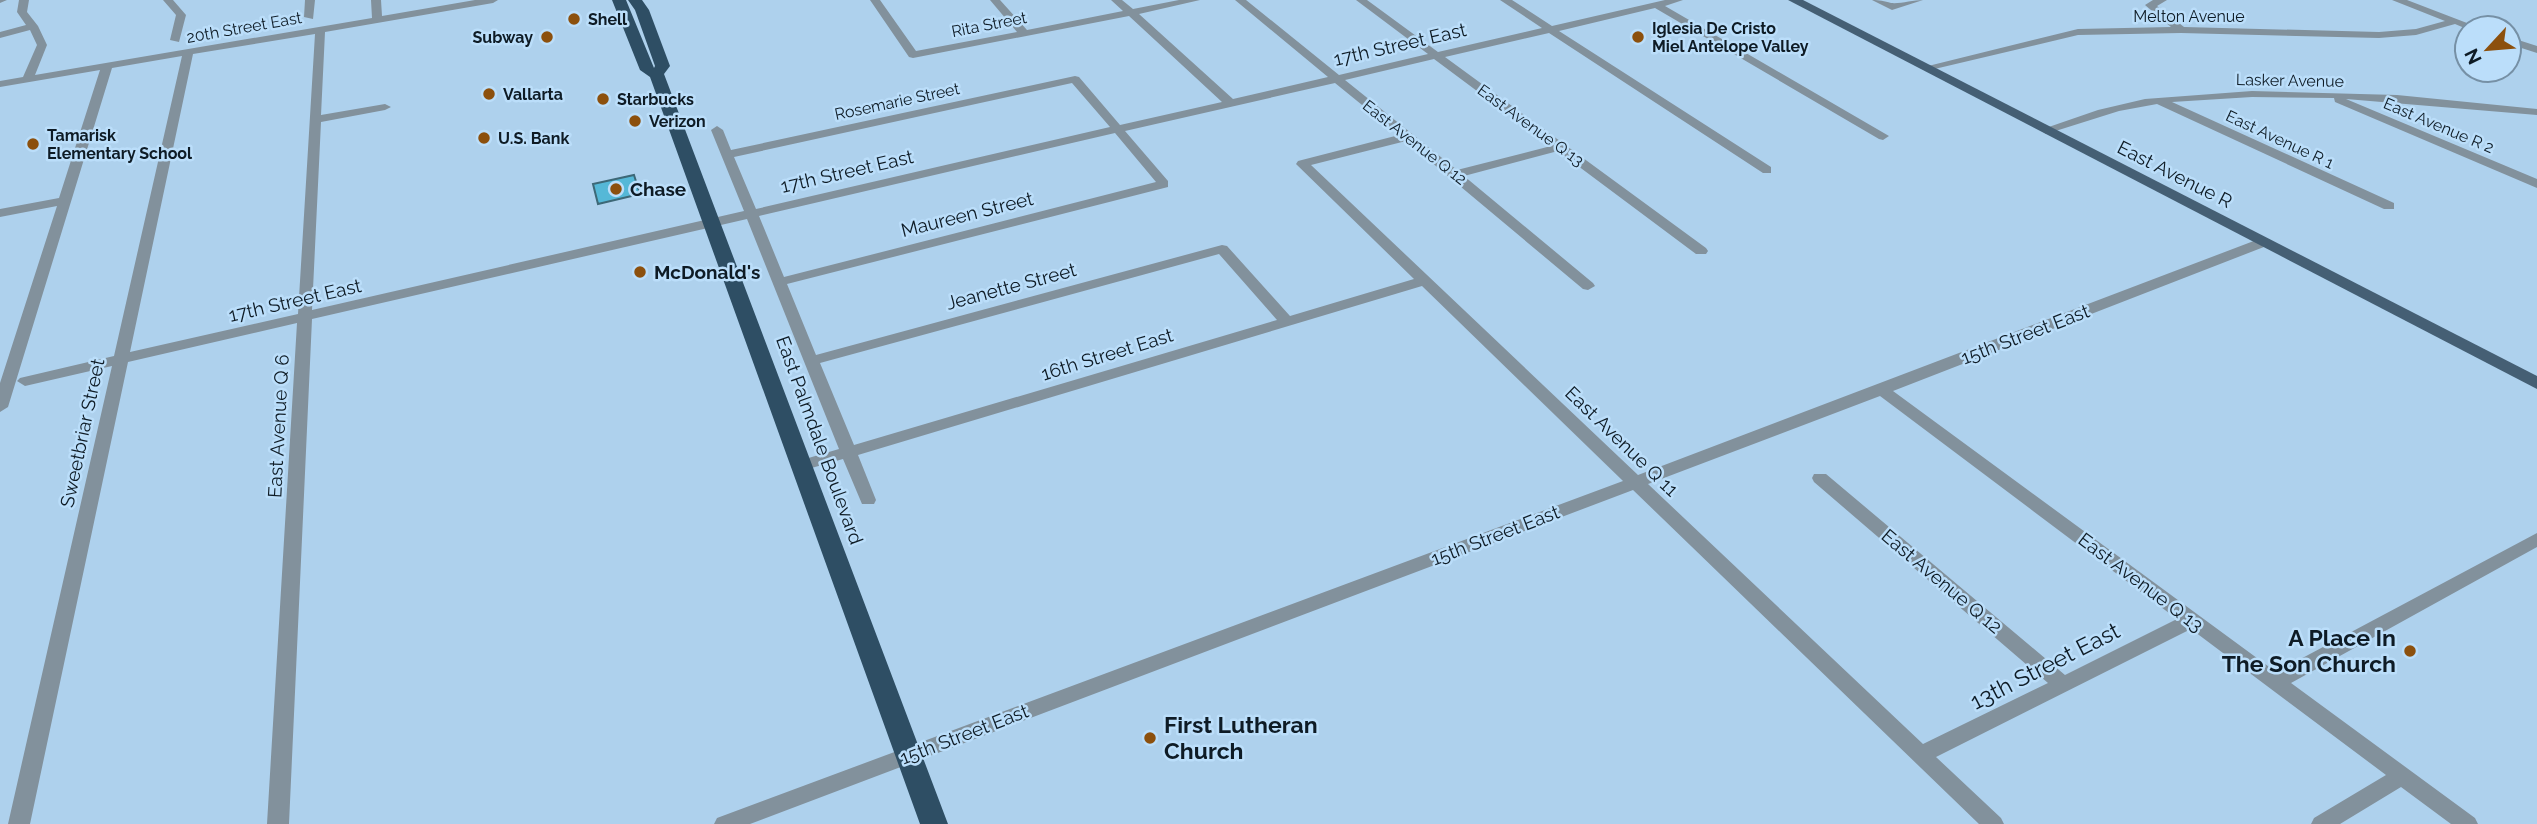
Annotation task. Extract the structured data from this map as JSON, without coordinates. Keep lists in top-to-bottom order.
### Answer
{
  "streets": {
    "highway": ["East Palmdale Boulevard"],
    "main road": ["East Avenue R"],
    "street": [
      "Melton Avenue",
      "Rita Street",
      "20th Street East",
      "17th Street East",
      "Lasker Avenue",
      "Rosemarie Street",
      "East Avenue Q 13",
      "East Avenue R 2",
      "East Avenue R 1",
      "East Avenue Q 12",
      "Maureen Street",
      "Jeanette Street",
      "15th Street East",
      "16th Street East",
      "East Avenue Q 6",
      "Sweetbriar Street",
      "East Avenue Q 11",
      "13th Street East"
    ]
  },
  "crossings": [
    ["Melton Avenue", "East Avenue R"],
    ["20th Street East", "East Avenue Q 6"],
    ["20th Street East", "Sweetbriar Street"],
    ["17th Street East", "Rosemarie Street"],
    ["17th Street East", "East Avenue Q 13"],
    ["17th Street East", "East Avenue Q 12"],
    ["17th Street East", "Maureen Street"],
    ["17th Street East", "East Avenue Q 6"],
    ["17th Street East", "Sweetbriar Street"],
    ["17th Street East", "East Palmdale Boulevard"],
    ["Lasker Avenue", "East Avenue R 2"],
    ["Lasker Avenue", "East Avenue R 1"],
    ["Lasker Avenue", "East Avenue R"],
    ["Rosemarie Street", "Maureen Street"],
    ["Rosemarie Street", "East Palmdale Boulevard"],
    ["East Avenue Q 13", "15th Street East"],
    ["East Avenue Q 13", "13th Street East"],
    ["East Avenue Q 12", "East Avenue Q 11"],
    ["East Avenue Q 12", "13th Street East"],
    ["East Avenue R", "15th Street East"],
    ["Maureen Street", "East Palmdale Boulevard"],
    ["Jeanette Street", "16th Street East"],
    ["Jeanette Street", "East Palmdale Boulevard"],
    ["15th Street East", "East Palmdale Boulevard"],
    ["15th Street East", "East Avenue Q 11"],
    ["16th Street East", "East Palmdale Boulevard"],
    ["16th Street East", "East Avenue Q 11"],
    ["East Avenue Q 11", "13th Street East"]
  ],
  "places": [
    "Shell",
    "Subway",
    "Iglesia De Cristo Miel Antelope Valley",
    "Vallarta",
    "Starbucks",
    "Verizon",
    "U.S. Bank",
    "Tamarisk Elementary School",
    "Chase",
    "McDonald's",
    "A Place In The Son Church",
    "First Lutheran Church"
  ],
  "north": "bottom left"
}
